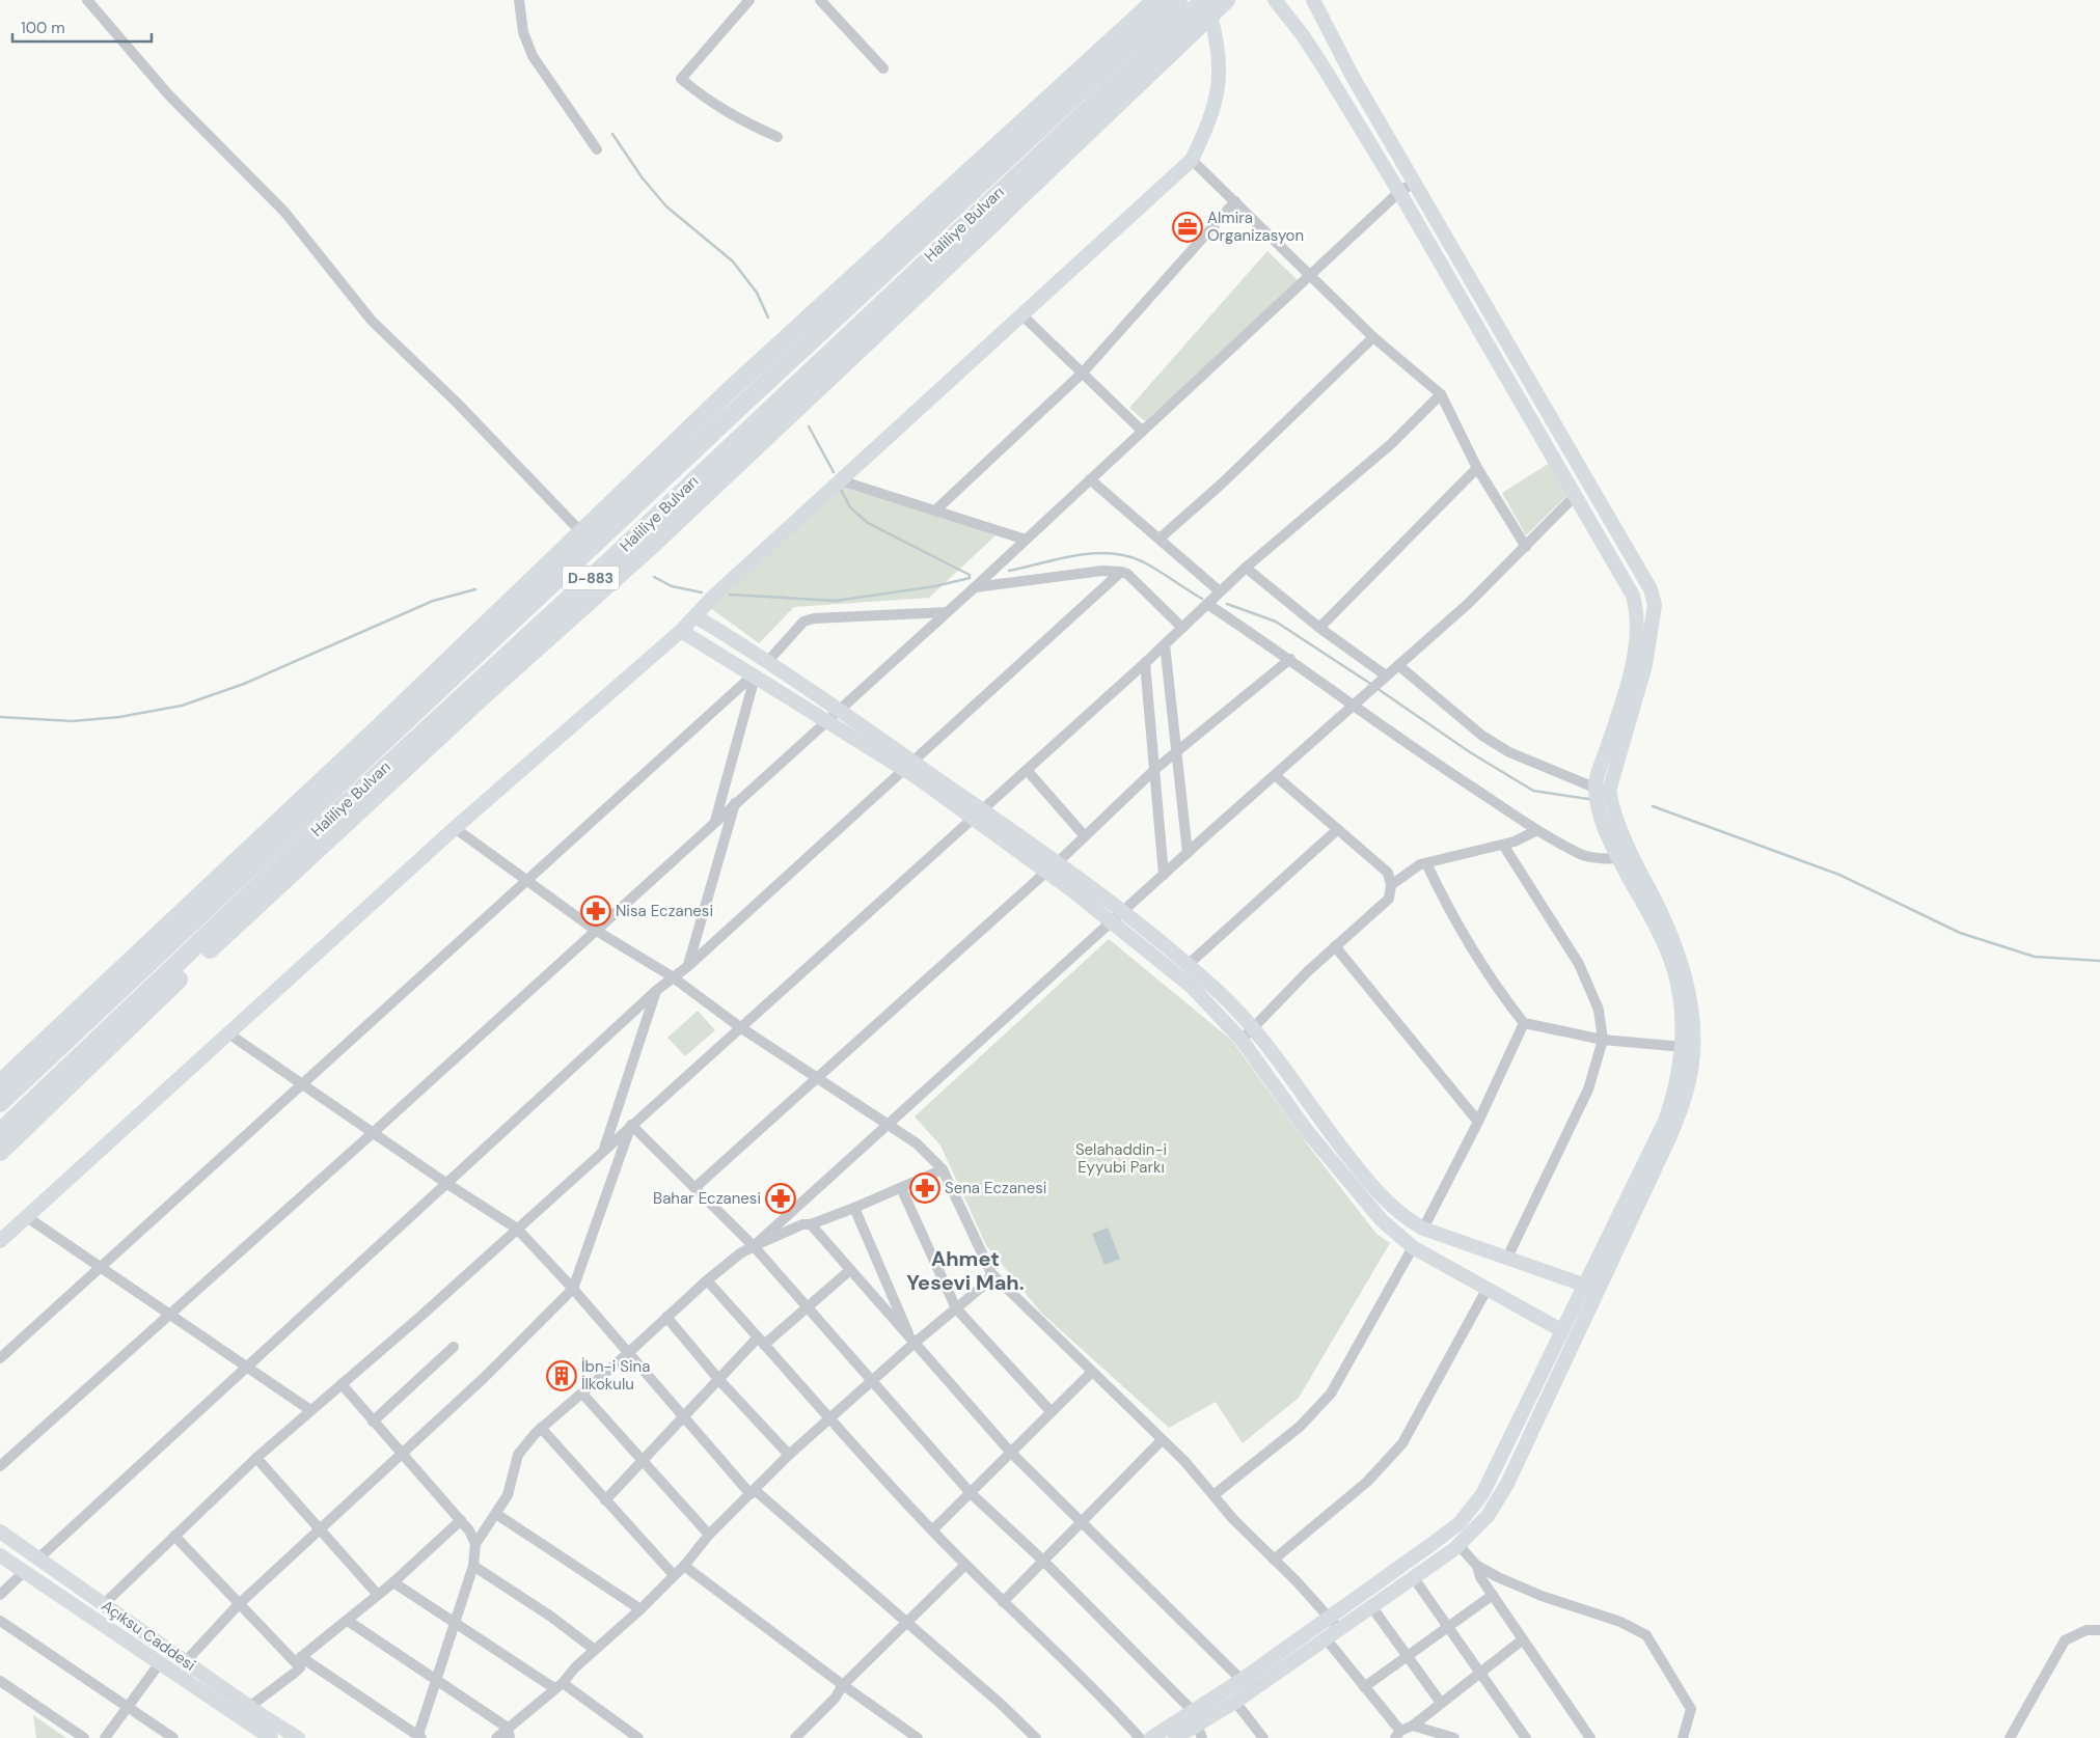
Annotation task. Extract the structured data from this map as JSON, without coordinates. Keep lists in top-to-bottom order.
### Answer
{
  "streets": {
    "highway": ["Haliliye Bulvarı", "D-883"],
    "main road": ["Açıksu Caddesi"]
  },
  "districts": ["Ahmet Yesevi Mah."],
  "parks": ["Selahaddin-i Eyyubi Parkı"],
  "places": {
    "office": ["Almira Organizasyon"],
    "pharmacy": ["Nisa Eczanesi", "Sena Eczanesi", "Bahar Eczanesi"],
    "building": ["İbn-i Sina İlkokulu"]
  },
  "scale_bar": "100 m"
}
